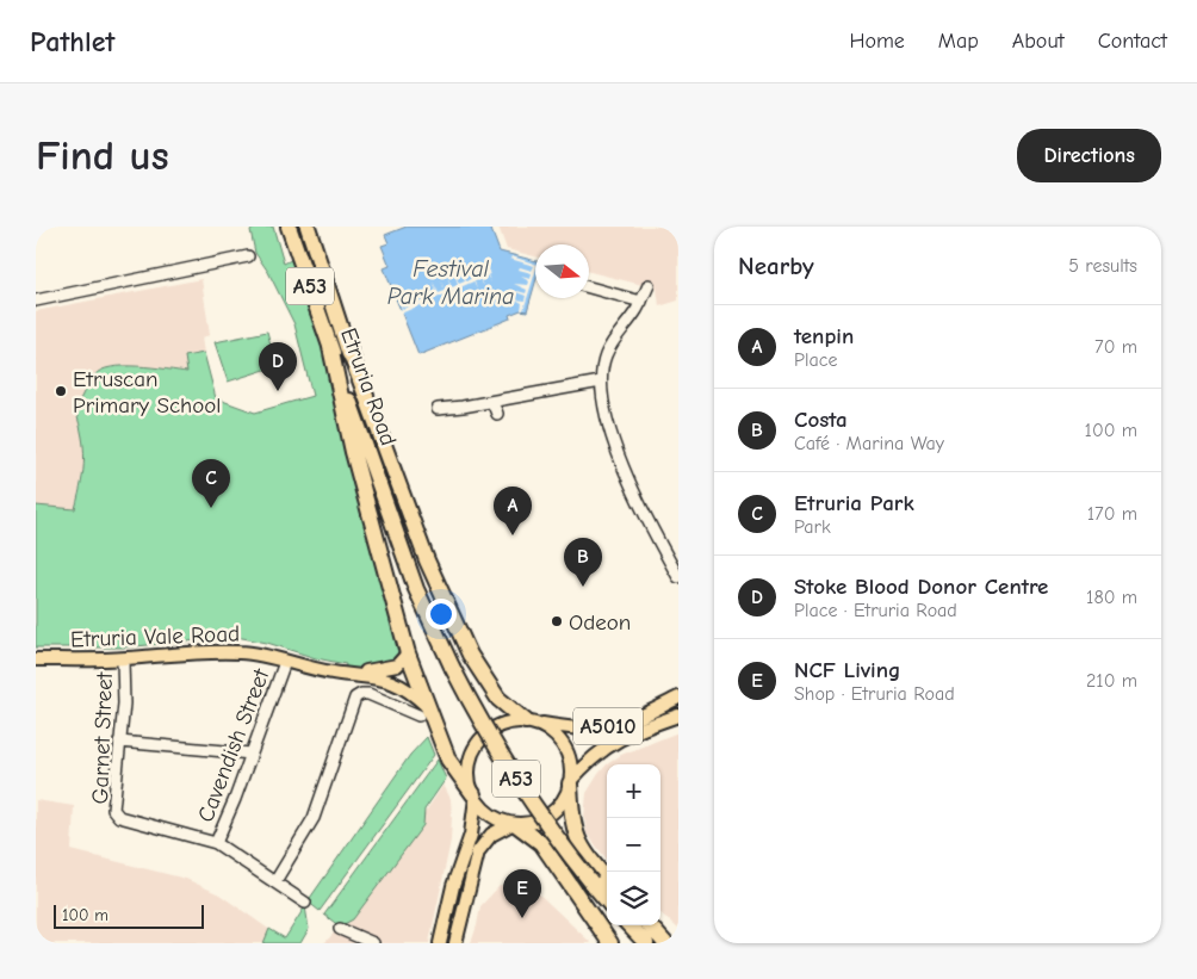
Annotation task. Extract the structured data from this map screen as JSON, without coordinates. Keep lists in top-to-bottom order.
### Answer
{
  "streets": {
    "highway": ["A53", "Etruria Road"],
    "main road": ["Etruria Vale Road", "A5010"],
    "street": ["Garnet Street", "Cavendish Street"]
  },
  "crossings": [
    ["A53", "Etruria Road"],
    ["Etruria Vale Road", "Garnet Street"],
    ["Etruria Vale Road", "Cavendish Street"],
    ["Garnet Street", "Cavendish Street"]
  ],
  "water": ["Festival Park Marina"],
  "places": ["Etruscan Primary School", "Odeon"],
  "scale_bar": "100 m",
  "north": "right",
  "page": {
    "header": "Pathlet",
    "nav": [
      "Home",
      "Map",
      "About",
      "Contact"
    ],
    "buttons": "Directions",
    "title": "Find us",
    "heading": ["Nearby", "5 results"],
    "list": [
      {
        "mark": "A",
        "name": "tenpin",
        "note": "Place",
        "value": "70 m"
      },
      {
        "mark": "B",
        "name": "Costa",
        "note": "Café · Marina Way",
        "value": "100 m"
      },
      {
        "mark": "C",
        "name": "Etruria Park",
        "note": "Park",
        "value": "170 m"
      },
      {
        "mark": "D",
        "name": "Stoke Blood Donor Centre",
        "note": "Place · Etruria Road",
        "value": "180 m"
      },
      {
        "mark": "E",
        "name": "NCF Living",
        "note": "Shop · Etruria Road",
        "value": "210 m"
      }
    ],
    "pins": [
      "D",
      "C",
      "A",
      "B",
      "E"
    ],
    "map_buttons": ["+", "−"],
    "scale": "100 m"
  }
}
